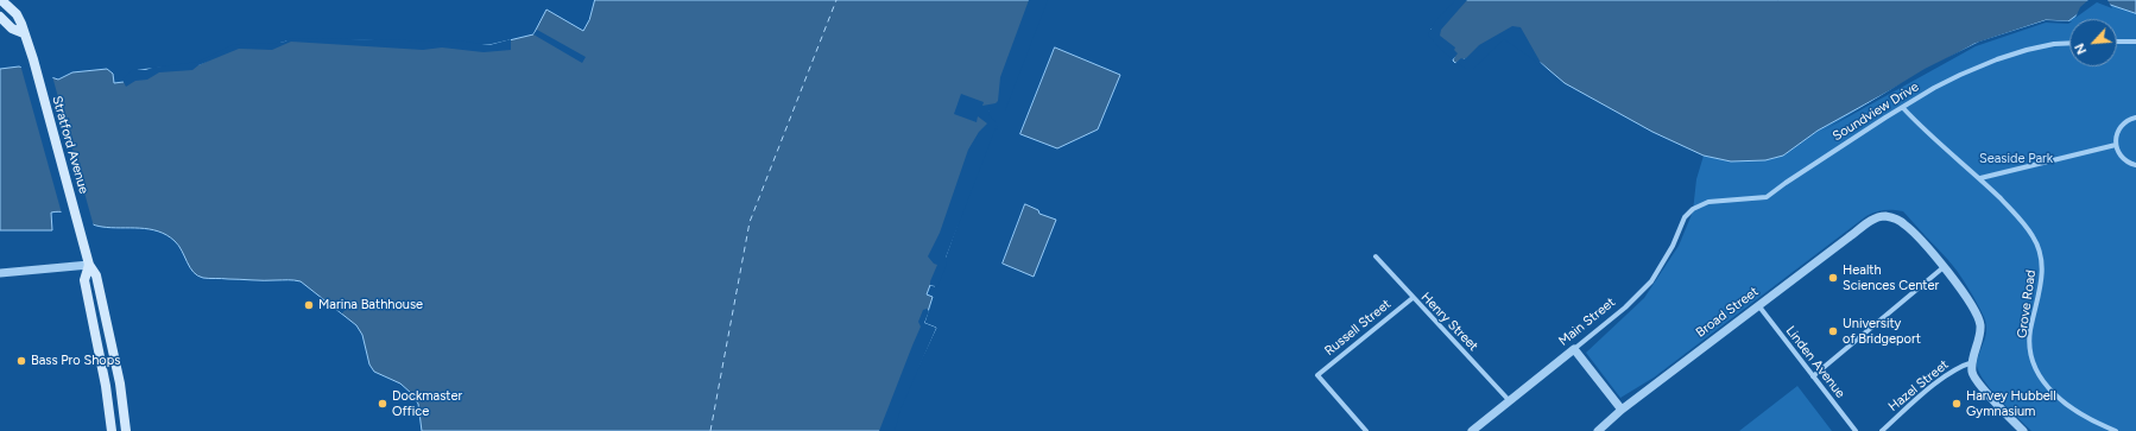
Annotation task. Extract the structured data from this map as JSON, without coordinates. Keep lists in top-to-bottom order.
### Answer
{
  "streets": {
    "main road": ["Stratford Avenue"],
    "street": [
      "Soundview Drive",
      "Grove Road",
      "Broad Street",
      "Henry Street",
      "Main Street",
      "Russell Street",
      "Linden Avenue",
      "Hazel Street"
    ]
  },
  "crossings": [
    ["Soundview Drive", "Grove Road"],
    ["Soundview Drive", "Main Street"],
    ["Broad Street", "Linden Avenue"],
    ["Henry Street", "Main Street"],
    ["Henry Street", "Russell Street"]
  ],
  "parks": ["Seaside Park"],
  "places": [
    "Health Sciences Center",
    "Marina Bathhouse",
    "University of Bridgeport",
    "Bass Pro Shops",
    "Dockmaster Office",
    "Harvey Hubbell Gymnasium"
  ],
  "north": "bottom left"
}
